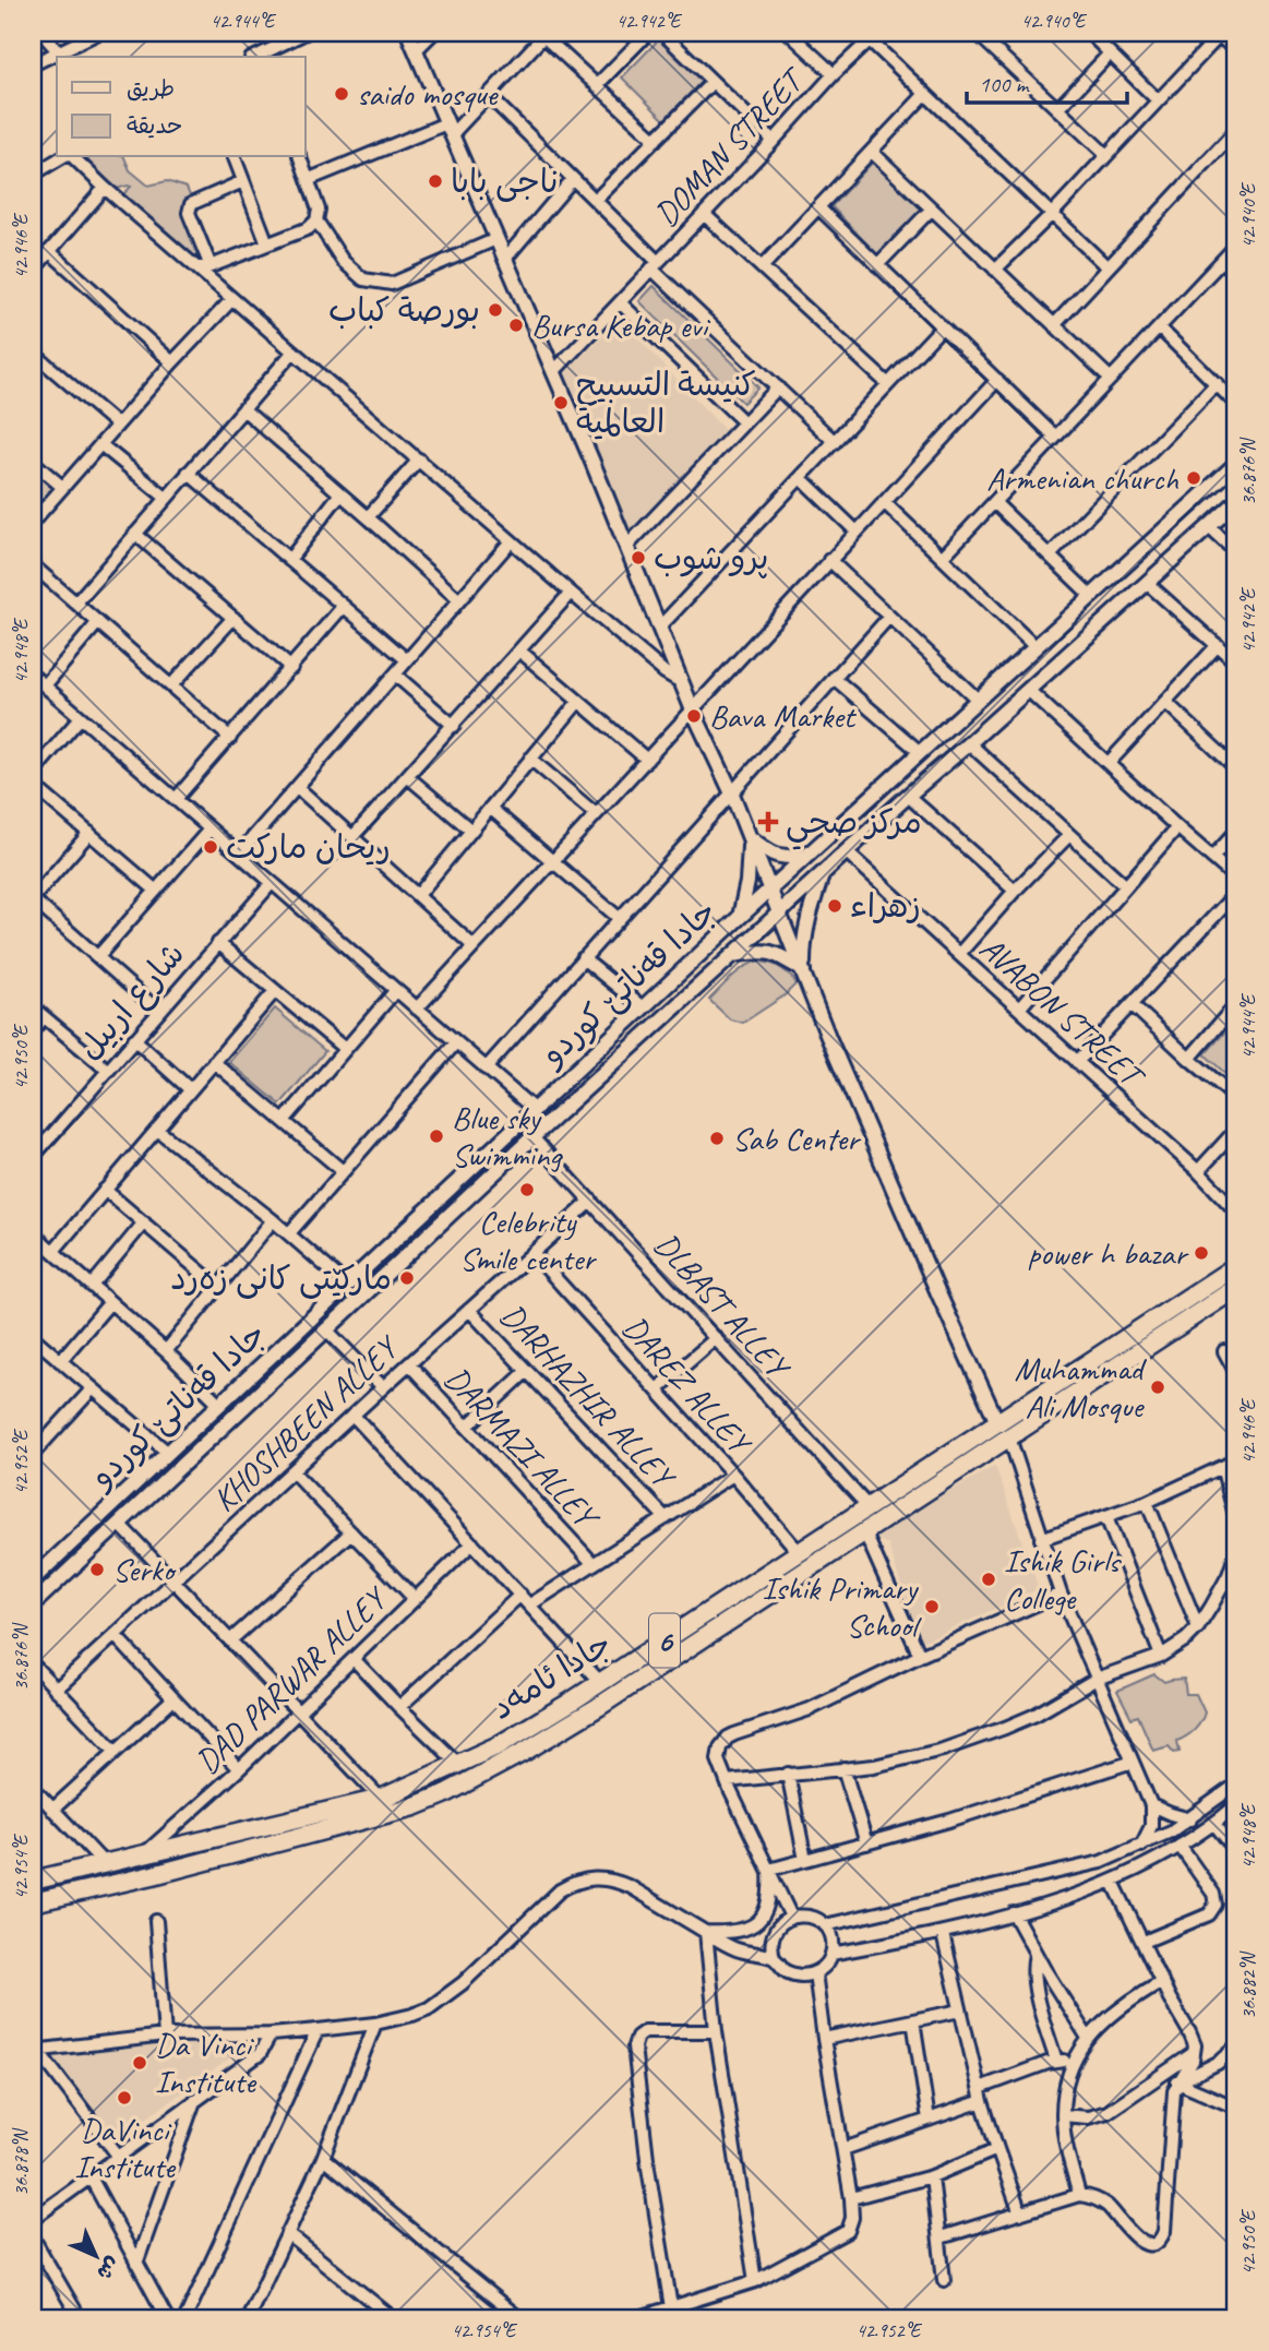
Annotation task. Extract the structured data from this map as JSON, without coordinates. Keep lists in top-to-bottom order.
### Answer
{
  "streets": {
    "main road": ["6", "جادا ئامەد"],
    "street": [
      "DOMAN STREET",
      "جادا قەناتێ کوردو",
      "شارع اربيل",
      "AVABON STREET",
      "DLBAST ALLEY",
      "DAREZ ALLEY",
      "DARHAZHIR ALLEY",
      "KHOSHBEEN ALLEY",
      "DARMAZI ALLEY",
      "DAD PARWAR ALLEY"
    ]
  },
  "crossings": [
    ["جادا قەناتێ کوردو", "AVABON STREET"],
    ["جادا قەناتێ کوردو", "DLBAST ALLEY"],
    ["DLBAST ALLEY", "KHOSHBEEN ALLEY"],
    ["DLBAST ALLEY", "جادا ئامەد"],
    ["DAREZ ALLEY", "KHOSHBEEN ALLEY"],
    ["DAREZ ALLEY", "جادا ئامەد"],
    ["DARHAZHIR ALLEY", "KHOSHBEEN ALLEY"],
    ["KHOSHBEEN ALLEY", "DARMAZI ALLEY"],
    ["جادا ئامەد", "DAD PARWAR ALLEY"]
  ],
  "places": {
    "other": [
      "saido mosque",
      "ناجى بابا",
      "بورصة كباب",
      "Bursa Kebap evi",
      "كنيسة التسبيح العالمية",
      "Armenian church",
      "پرو شوب",
      "Bava Market",
      "ريحان ماركت",
      "زهراء",
      "Blue sky Swimming",
      "Sab Center",
      "Celebrity Smile center",
      "power h bazar",
      "مارکێتی کانی زەرد",
      "Muhammad Ali Mosque",
      "Serko",
      "Ishik Girls College",
      "Ishik Primary School",
      "Da Vinci Institute",
      "DaVinci Institute"
    ],
    "health": ["مركز صحي"]
  },
  "legend": ["طريق", "حديقة"],
  "scale_bar": "100 m",
  "north": "bottom right",
  "coordinates": [
    "42.944°E",
    "42.942°E",
    "42.940°E",
    "42.946°E",
    "36.876°N",
    "42.948°E",
    "42.950°E",
    "42.952°E",
    "42.954°E",
    "36.882°N",
    "36.878°N"
  ]
}
